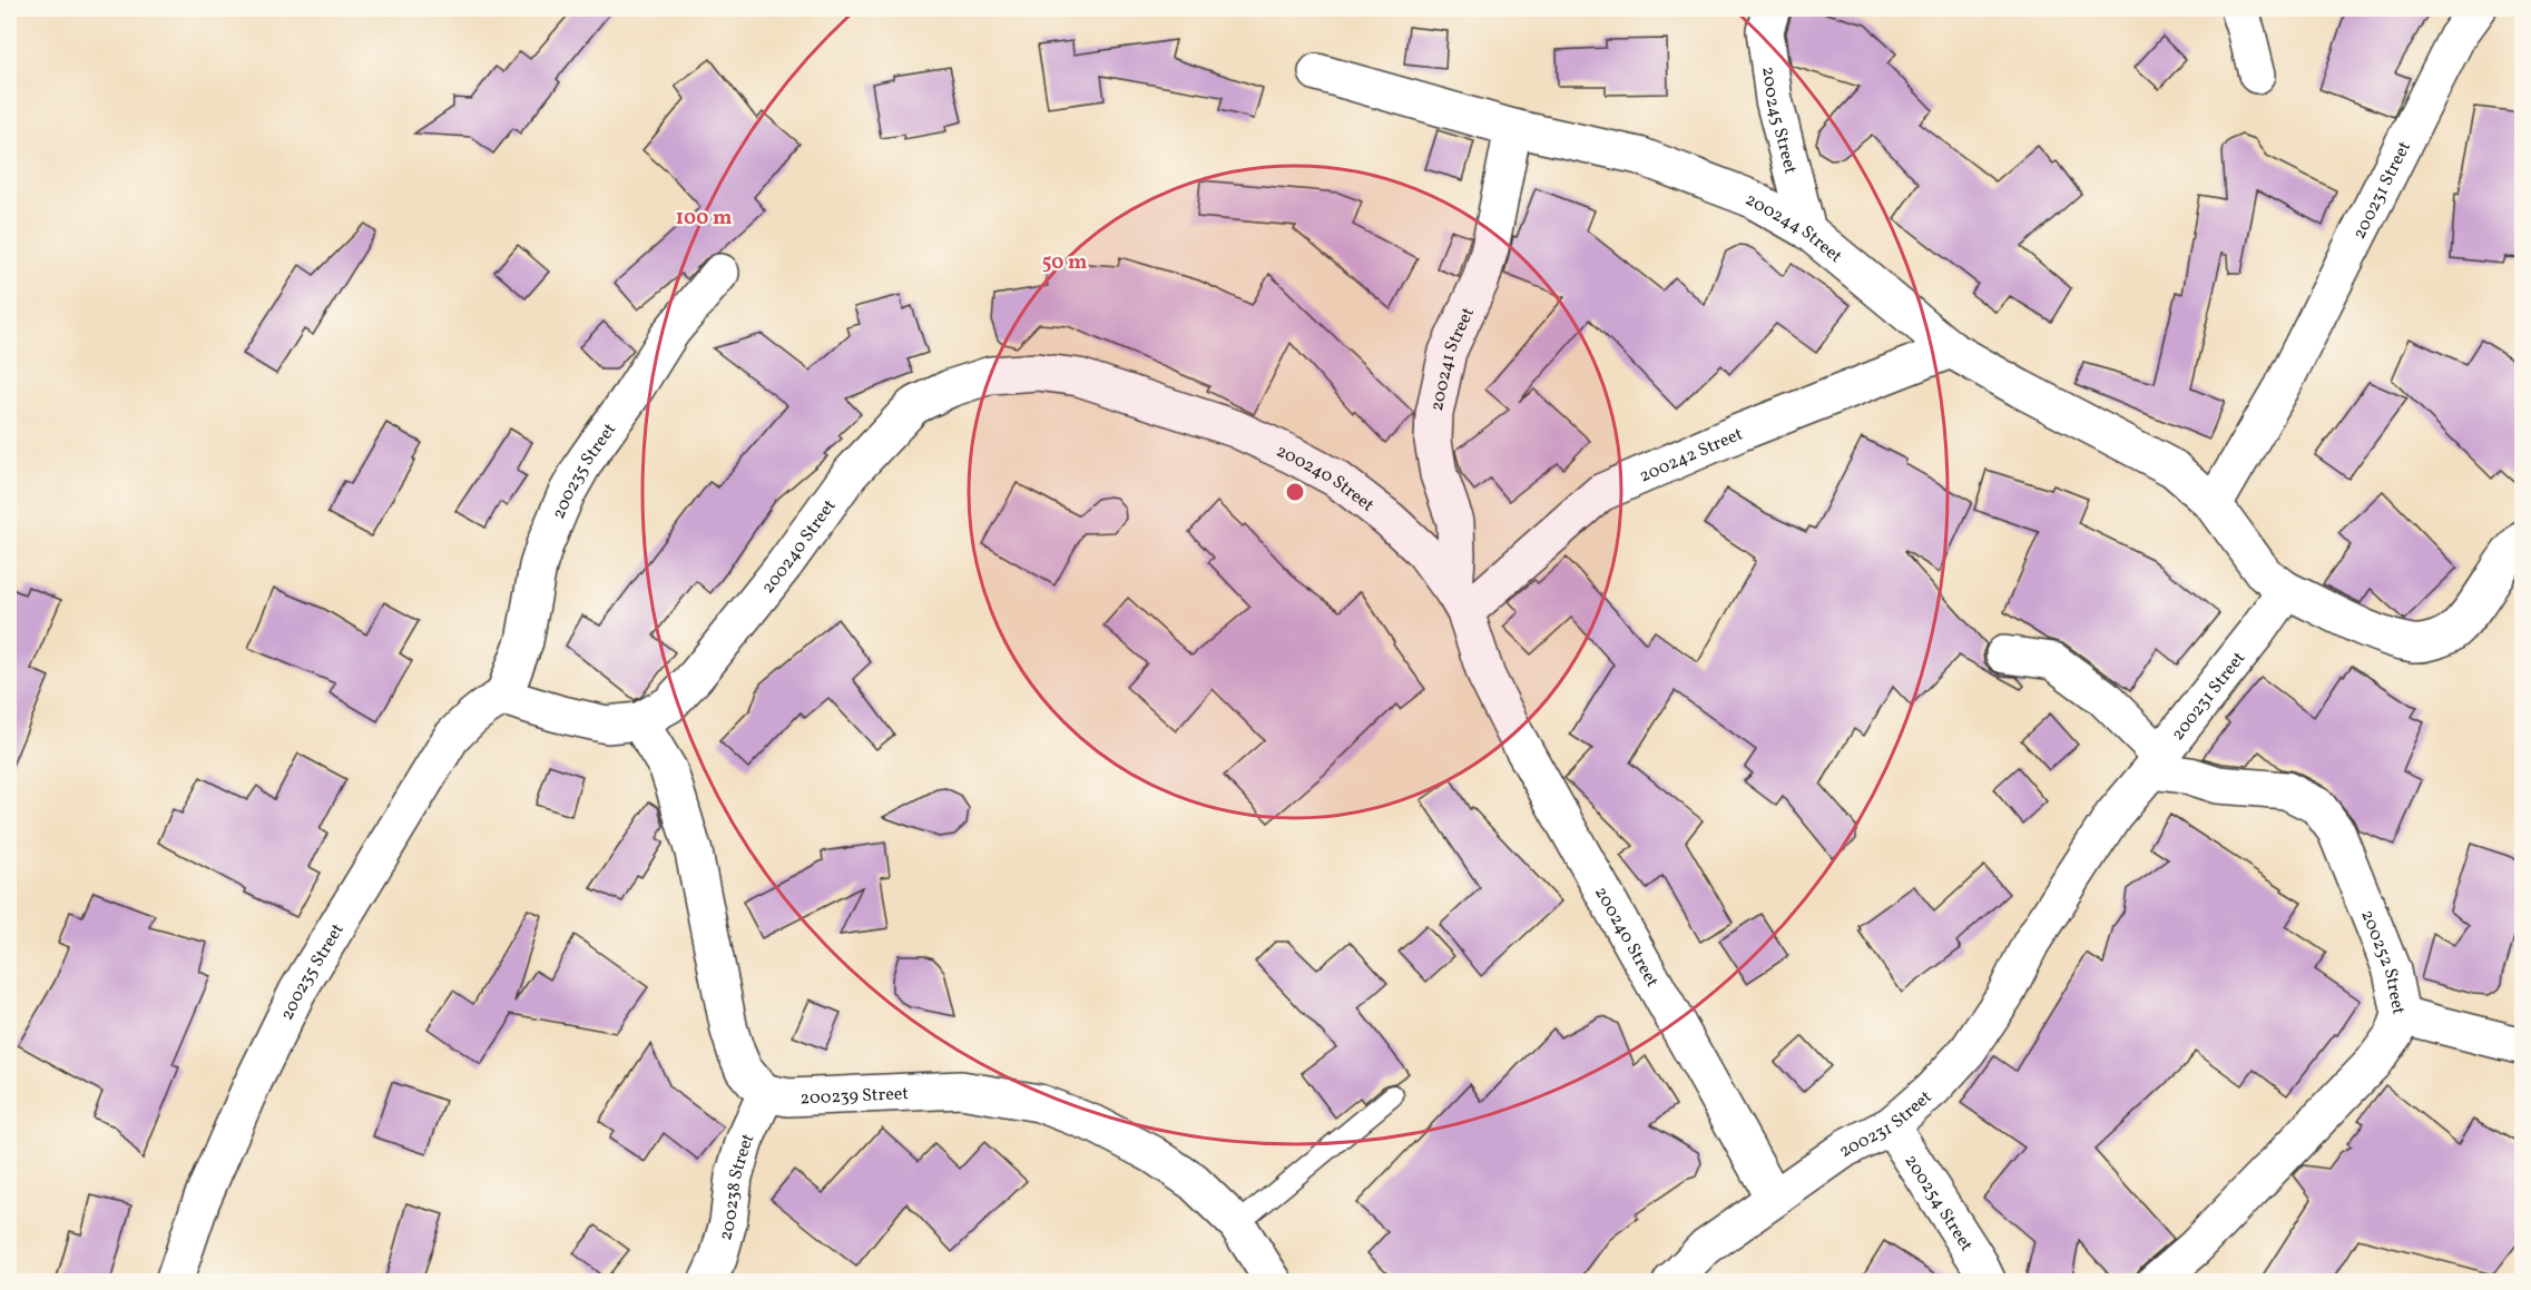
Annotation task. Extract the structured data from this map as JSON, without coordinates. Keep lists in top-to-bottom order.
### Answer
{
  "streets": {
    "street": [
      "200245 Street",
      "200231 Street",
      "200244 Street",
      "200241 Street",
      "200242 Street",
      "200235 Street",
      "200240 Street",
      "200252 Street",
      "200239 Street",
      "200238 Street",
      "200254 Street"
    ]
  },
  "crossings": [
    ["200245 Street", "200244 Street"],
    ["200231 Street", "200244 Street"],
    ["200231 Street", "200240 Street"],
    ["200231 Street", "200252 Street"],
    ["200231 Street", "200254 Street"],
    ["200244 Street", "200241 Street"],
    ["200244 Street", "200242 Street"],
    ["200241 Street", "200242 Street"],
    ["200241 Street", "200240 Street"],
    ["200242 Street", "200240 Street"],
    ["200239 Street", "200238 Street"]
  ],
  "rings": ["100 m", "50 m"]
}
